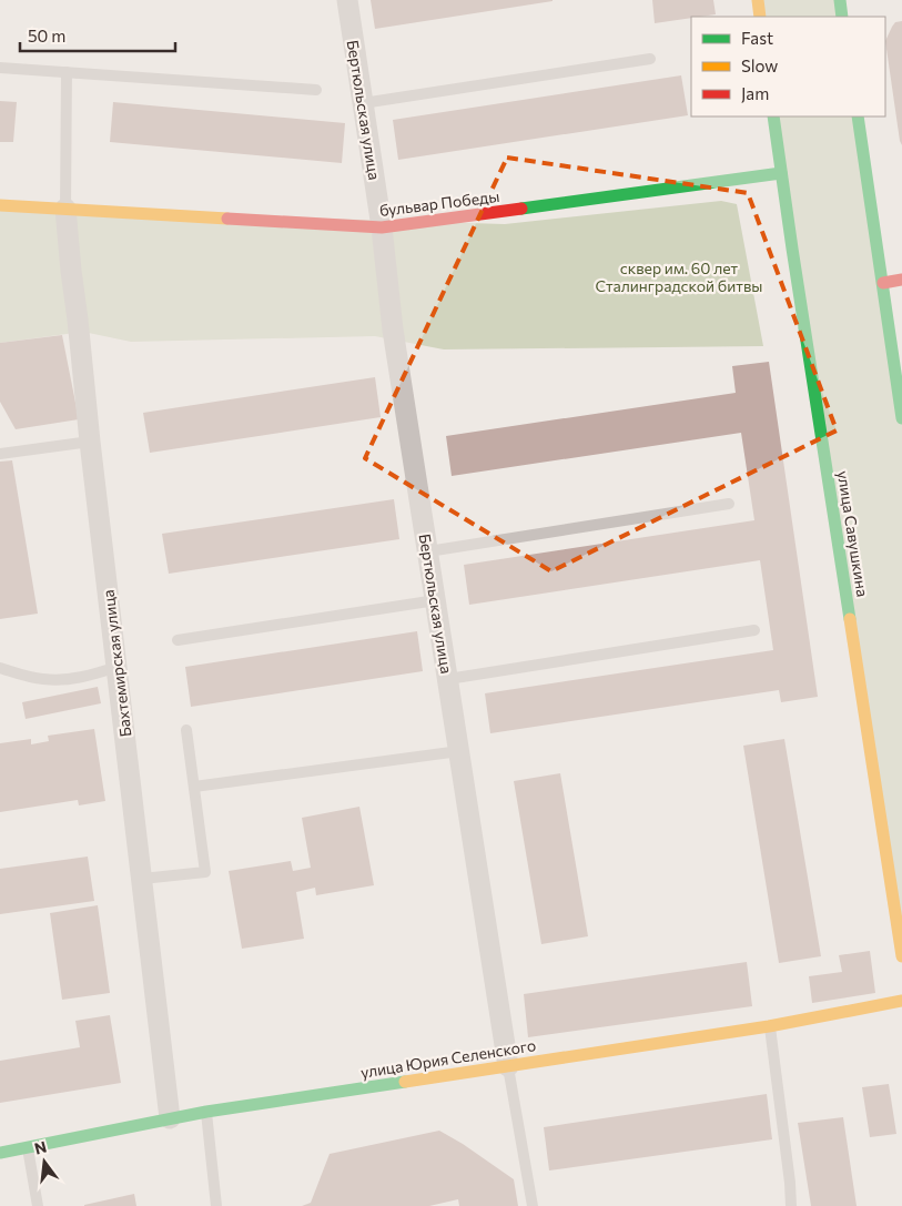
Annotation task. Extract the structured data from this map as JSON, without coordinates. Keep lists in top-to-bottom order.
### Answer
{
  "streets": {
    "main road": ["бульвар Победы", "улица Савушкина", "улица Юрия Селенского"],
    "street": ["Бертюльская улица", "Бахтемирская улица"]
  },
  "crossings": [
    ["Бертюльская улица", "бульвар Победы"],
    ["Бертюльская улица", "улица Юрия Селенского"],
    ["бульвар Победы", "улица Савушкина"],
    ["бульвар Победы", "Бахтемирская улица"],
    ["Бахтемирская улица", "улица Юрия Селенского"]
  ],
  "parks": ["сквер им. 60 лет Сталинградской битвы"],
  "legend": ["Fast", "Slow", "Jam"],
  "scale_bar": "50 m",
  "north": "top"
}
